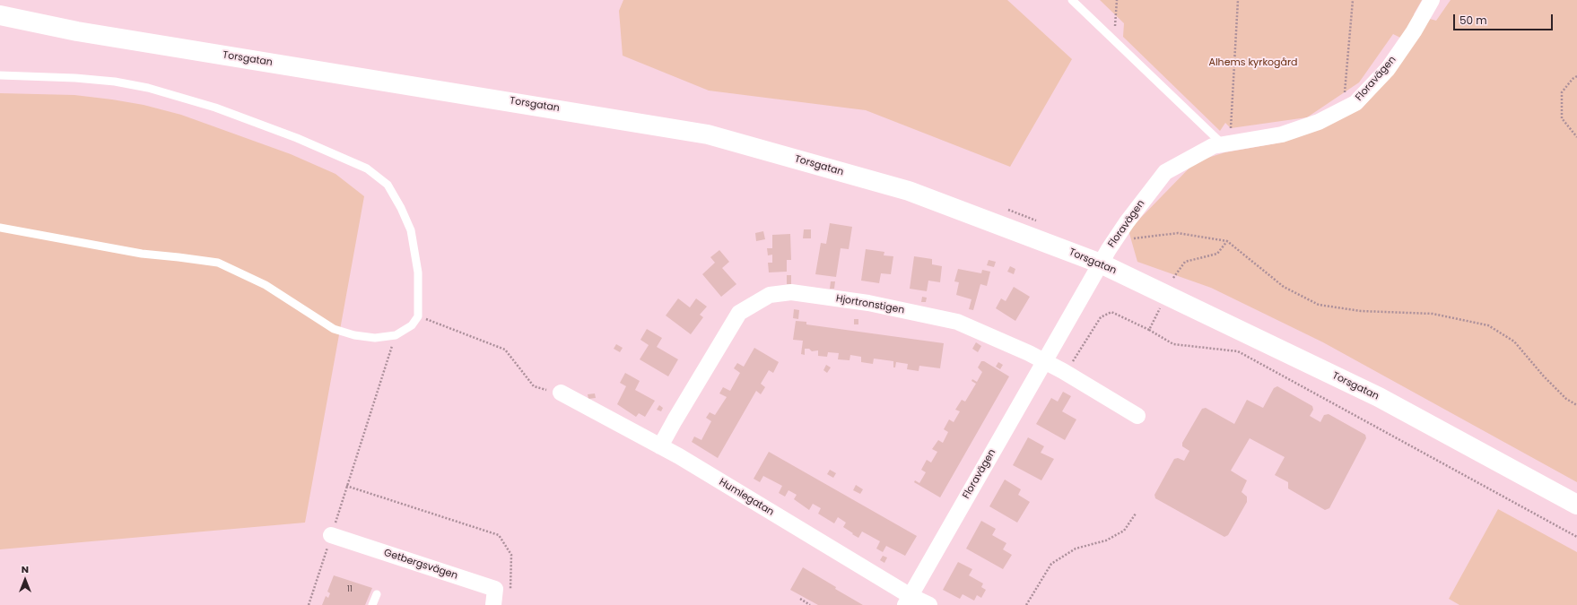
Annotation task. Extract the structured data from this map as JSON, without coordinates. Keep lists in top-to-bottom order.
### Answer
{
  "streets": {
    "main road": ["Torsgatan"],
    "street": [
      "Floravägen",
      "Hjortronstigen",
      "Humlegatan",
      "Getbergsvägen"
    ]
  },
  "crossings": [
    ["Torsgatan", "Floravägen"],
    ["Floravägen", "Hjortronstigen"],
    ["Floravägen", "Humlegatan"],
    ["Hjortronstigen", "Humlegatan"]
  ],
  "parks": ["Alhems kyrkogård"],
  "house_numbers": ["11"],
  "scale_bar": "50 m",
  "north": "top"
}
